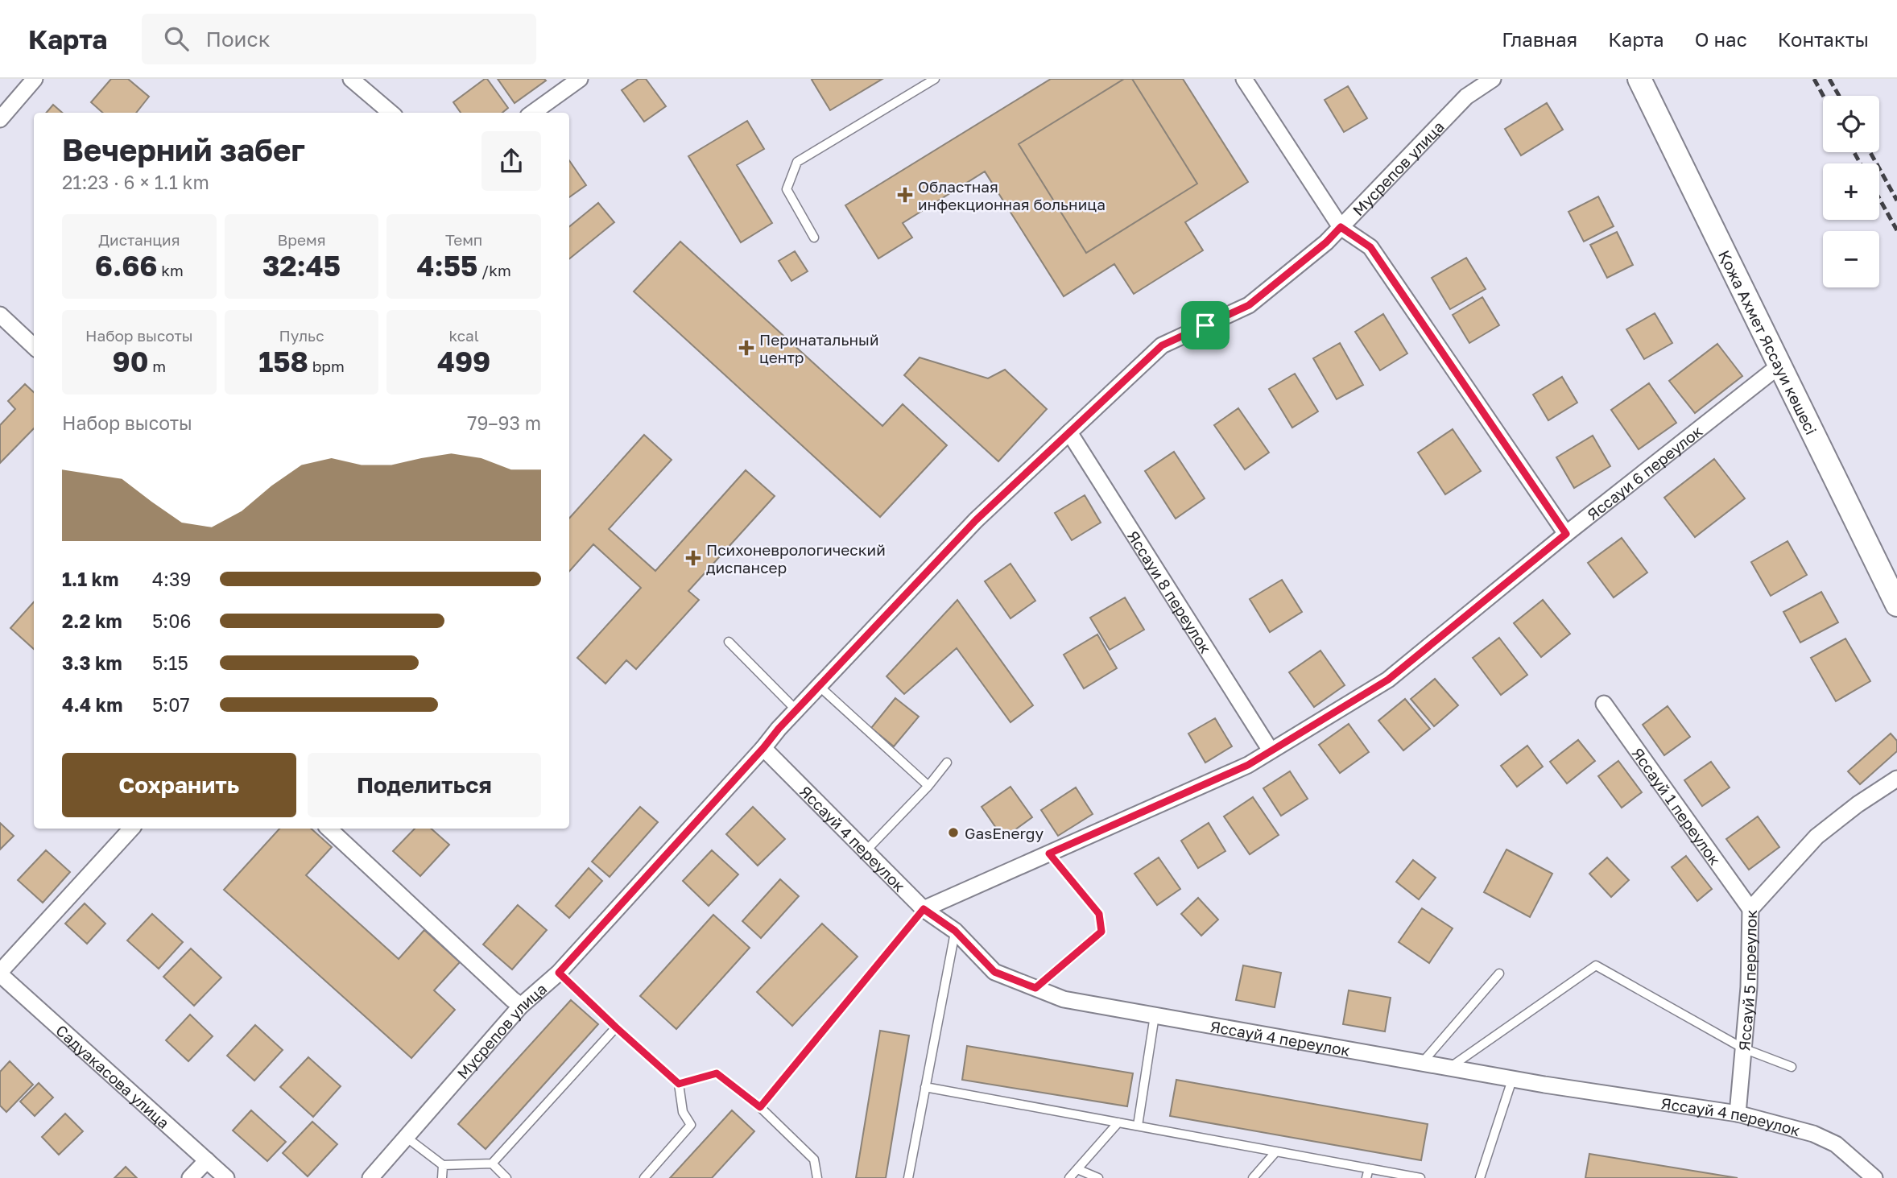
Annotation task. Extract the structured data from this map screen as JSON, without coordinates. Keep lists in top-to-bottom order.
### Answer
{
  "streets": {
    "street": [
      "Мусрепов улица",
      "Қожа Ахмет Яссауи көшесі",
      "Яссауи 6 переулок",
      "Яссауи 8 переулок",
      "Яссауй 1 переулок",
      "Яссауй 4 переулок",
      "Яссауй 5 переулок",
      "Садуакасова улица"
    ]
  },
  "crossings": [
    ["Мусрепов улица", "Яссауи 8 переулок"],
    ["Мусрепов улица", "Яссауй 4 переулок"],
    ["Қожа Ахмет Яссауи көшесі", "Яссауи 6 переулок"],
    ["Яссауи 6 переулок", "Яссауи 8 переулок"],
    ["Яссауи 6 переулок", "Яссауй 4 переулок"],
    ["Яссауй 1 переулок", "Яссауй 5 переулок"],
    ["Яссауй 4 переулок", "Яссауй 5 переулок"]
  ],
  "places": {
    "health": ["Областная инфекционная больница", "Перинатальный центр", "Психоневрологический диспансер"],
    "other": ["GasEnergy"]
  },
  "page": {
    "header": "Карта",
    "search": "Поиск",
    "nav": [
      "Главная",
      "Карта",
      "О нас",
      "Контакты"
    ],
    "map_buttons": ["+", "−"],
    "heading": ["Вечерний забег", "21:23 · 6 × 1.1 km"],
    "stats": [
      ["Дистанция", "6.66 km"],
      ["Время", "32:45"],
      ["Темп", "4:55 /km"],
      ["Набор высоты", "90 m"],
      ["Пульс", "158 bpm"],
      ["kcal", "499"]
    ],
    "chart": ["Набор высоты", "79–93 m"],
    "list": [
      {
        "name": "1.1 km",
        "note": "4:39"
      },
      {
        "name": "2.2 km",
        "note": "5:06"
      },
      {
        "name": "3.3 km",
        "note": "5:15"
      },
      {
        "name": "4.4 km",
        "note": "5:07"
      }
    ],
    "buttons": ["Сохранить", "Поделиться"]
  }
}
